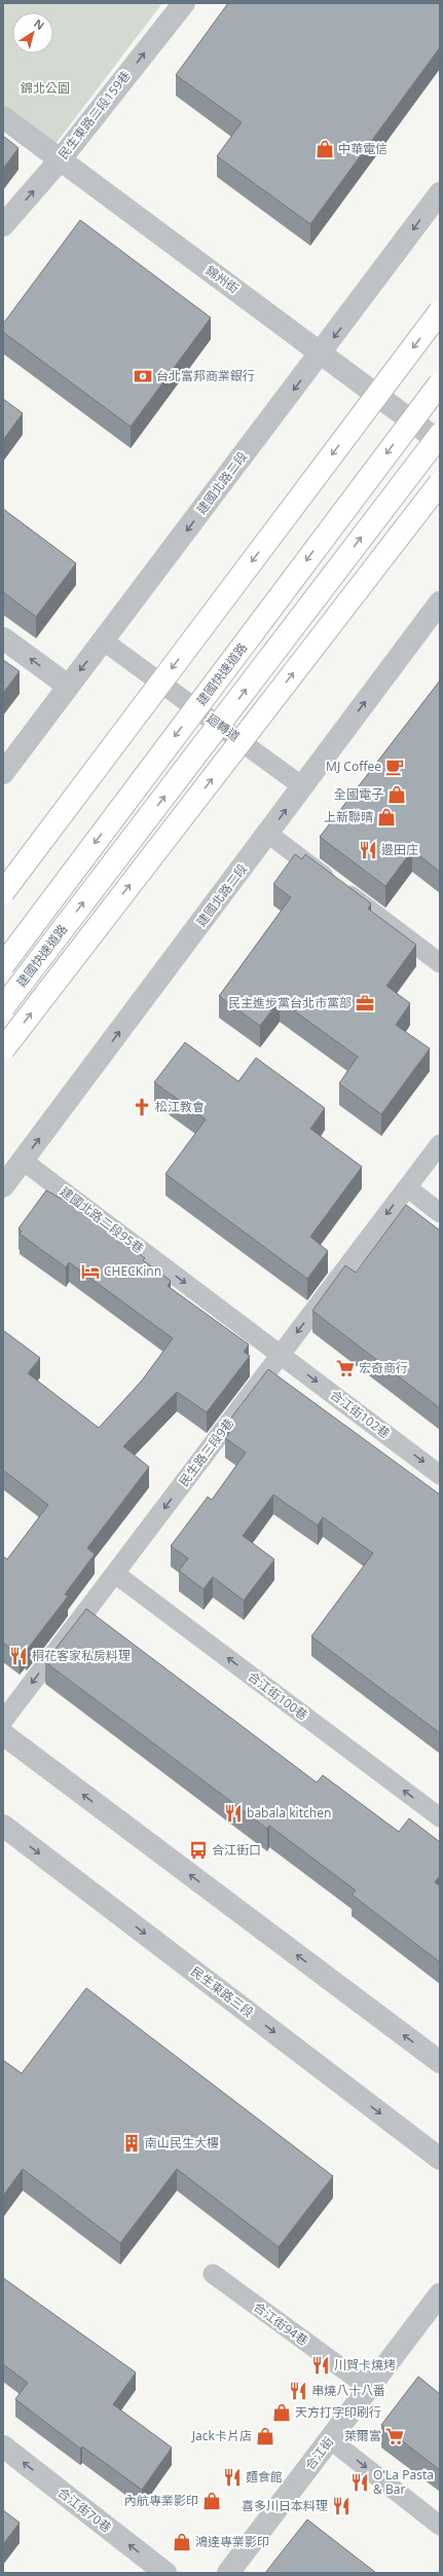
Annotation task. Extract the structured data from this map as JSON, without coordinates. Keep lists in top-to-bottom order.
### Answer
{
  "streets": {
    "highway": ["建國快速道路"],
    "street": [
      "民生東路二段159巷",
      "錦州街",
      "建國北路二段",
      "民生東路三段",
      "合江街",
      "合江街70巷"
    ],
    "lane": [
      "廻轉道",
      "建國北路二段95巷",
      "合江街102巷",
      "民生路三段9巷",
      "合江街100巷",
      "合江街94巷"
    ]
  },
  "crossings": [
    ["民生東路二段159巷", "錦州街"],
    ["錦州街", "建國北路二段"],
    ["建國北路二段", "廻轉道"],
    ["建國北路二段", "建國北路二段95巷"],
    ["建國北路二段95巷", "合江街102巷"],
    ["建國北路二段95巷", "民生路三段9巷"],
    ["合江街102巷", "民生路三段9巷"],
    ["民生路三段9巷", "合江街100巷"],
    ["合江街94巷", "合江街"]
  ],
  "one_way": [
    "民生東路二段159巷",
    "建國北路二段95巷",
    "合江街102巷",
    "民生路三段9巷",
    "合江街100巷",
    "合江街70巷"
  ],
  "parks": ["錦北公園"],
  "places": {
    "shop": [
      "中華電信",
      "全國電子",
      "上新聯晴",
      "天方打字印刷行",
      "Jack卡片店",
      "內航專業影印",
      "鴻達專業影印"
    ],
    "bank": ["台北富邦商業銀行"],
    "cafe": ["MJ Coffee"],
    "restaurant": [
      "邊田庄",
      "桐花客家私房料理",
      "babala kitchen",
      "川賀卡燒烤",
      "串燒八十八番",
      "麵食館",
      "O'La Pasta & Bar",
      "喜多川日本料理"
    ],
    "office": ["民主進步黨台北市黨部"],
    "church": ["松江教會"],
    "hotel": ["CHECKinn"],
    "supermarket": ["宏奇商行", "萊爾富"],
    "bus stop": ["合江街口"],
    "building": ["南山民生大樓"]
  },
  "north": "top right"
}
